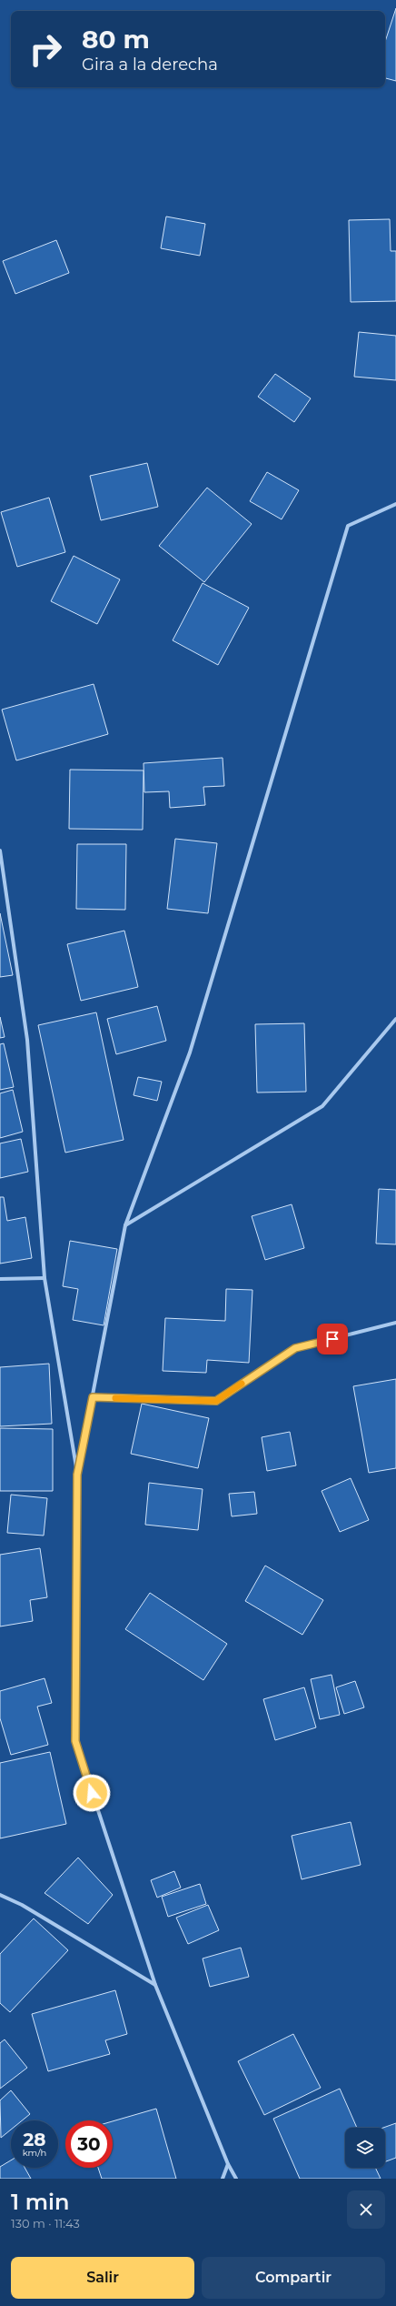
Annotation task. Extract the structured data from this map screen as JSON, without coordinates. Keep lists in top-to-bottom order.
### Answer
{
  "page": {
    "turn": ["80 m", "Gira a la derecha"],
    "speed": "28 km/h",
    "limit": "30",
    "heading": ["1 min", "130 m · 11:43"],
    "buttons": ["Salir", "Compartir"]
  }
}
